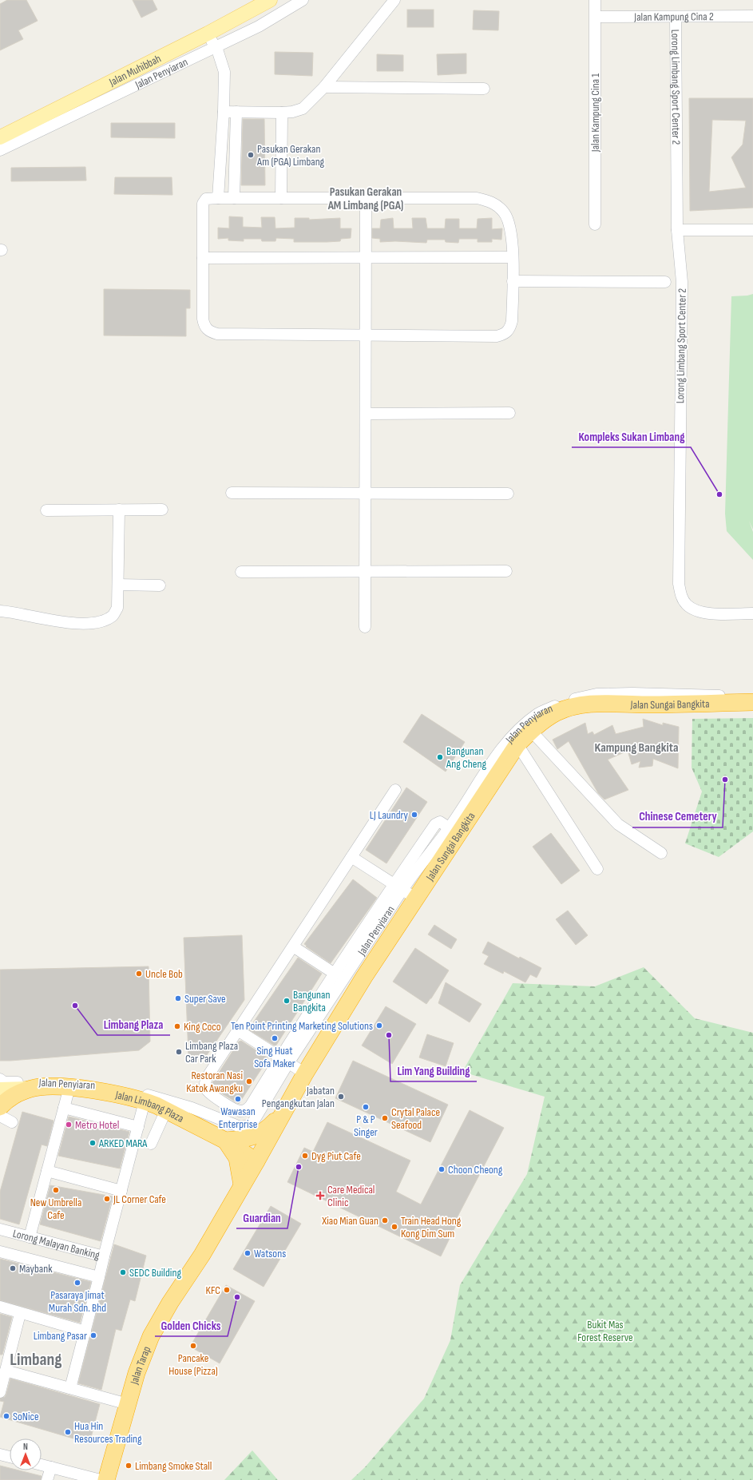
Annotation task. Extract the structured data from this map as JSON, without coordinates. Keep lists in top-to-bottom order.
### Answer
{
  "streets": {
    "highway": ["Jalan Sungai Bangkita", "Jalan Limbang Plaza", "Jalan Tarap"],
    "main road": ["Jalan Muhibbah"],
    "street": [
      "Jalan Kampung Cina 2",
      "Jalan Penyiaran",
      "Lorong Limbang Sport Center 2",
      "Jalan Kampung Cina 1",
      "Lorong Malayan Banking"
    ]
  },
  "crossings": [
    ["Jalan Kampung Cina 2", "Lorong Limbang Sport Center 2"],
    ["Jalan Kampung Cina 2", "Jalan Kampung Cina 1"],
    ["Jalan Penyiaran", "Jalan Sungai Bangkita"],
    ["Jalan Sungai Bangkita", "Jalan Limbang Plaza"],
    ["Jalan Sungai Bangkita", "Jalan Tarap"],
    ["Jalan Limbang Plaza", "Jalan Tarap"]
  ],
  "districts": ["Pasukan Gerakan AM Limbang (PGA)", "Kampung Bangkita", "Limbang"],
  "parks": ["Bukit Mas Forest Reserve"],
  "places": {
    "other": [
      "Pasukan Gerakan Am (PGA) Limbang",
      "Kompleks Sukan Limbang",
      "Bangunan Ang Cheng",
      "Chinese Cemetery",
      "LJ Laundry",
      "Uncle Bob",
      "Super Save",
      "Bangunan Bangkita",
      "Limbang Plaza",
      "Ten Point Printing Marketing Solutions",
      "King Coco",
      "Lim Yang Building",
      "Sing Huat Sofa Maker",
      "Limbang Plaza Car Park",
      "Restoran Nasi Katok Awangku",
      "Jabatan Pengangkutan Jalan",
      "Wawasan Enterprise",
      "P & P Singer",
      "Crytal Palace Seafood",
      "Metro Hotel",
      "ARKED MARA",
      "Dyg Piut Cafe",
      "Guardian",
      "Choon Cheong",
      "New Umbrella Cafe",
      "JL Corner Cafe",
      "Xiao Mian Guan",
      "Train Head Hong Kong Dim Sum",
      "Watsons",
      "Maybank",
      "SEDC Building",
      "Pasaraya Jimat Murah Sdn. Bhd",
      "KFC",
      "Golden Chicks",
      "Limbang Pasar",
      "Pancake House (Pizza)",
      "SoNice",
      "Hua Hin Resources Trading",
      "Limbang Smoke Stall"
    ],
    "health": ["Care Medical Clinic"]
  },
  "north": "top"
}
